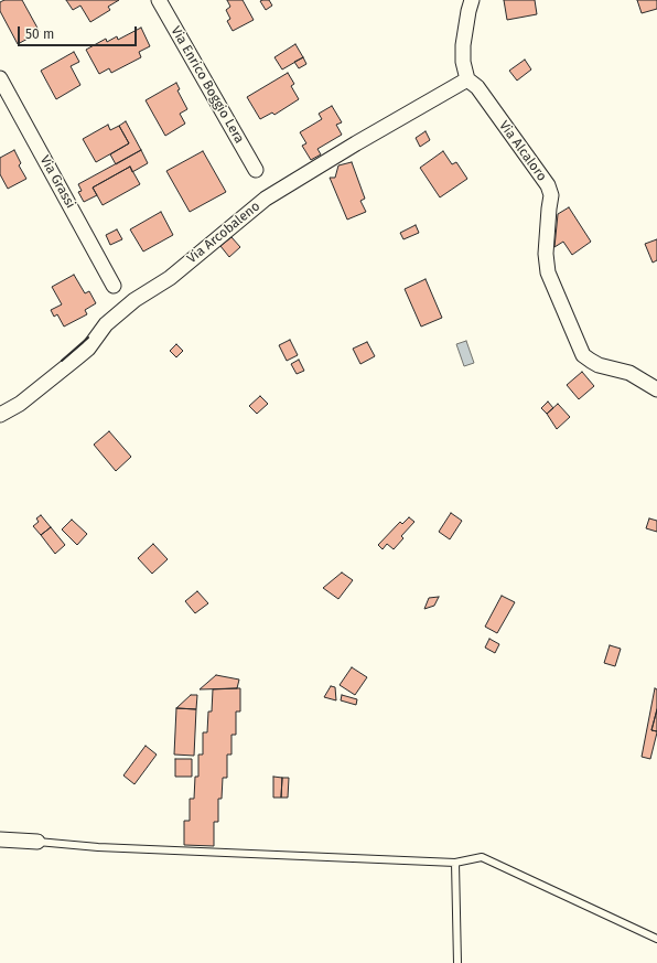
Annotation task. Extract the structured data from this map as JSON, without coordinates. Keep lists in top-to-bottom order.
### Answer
{
  "streets": {
    "street": [
      "Via Enrico Boggio Lera",
      "Via Alcaloro",
      "Via Grassi",
      "Via Arcobaleno"
    ]
  },
  "crossings": [
    ["Via Alcaloro", "Via Arcobaleno"]
  ],
  "scale_bar": "50 m"
}
